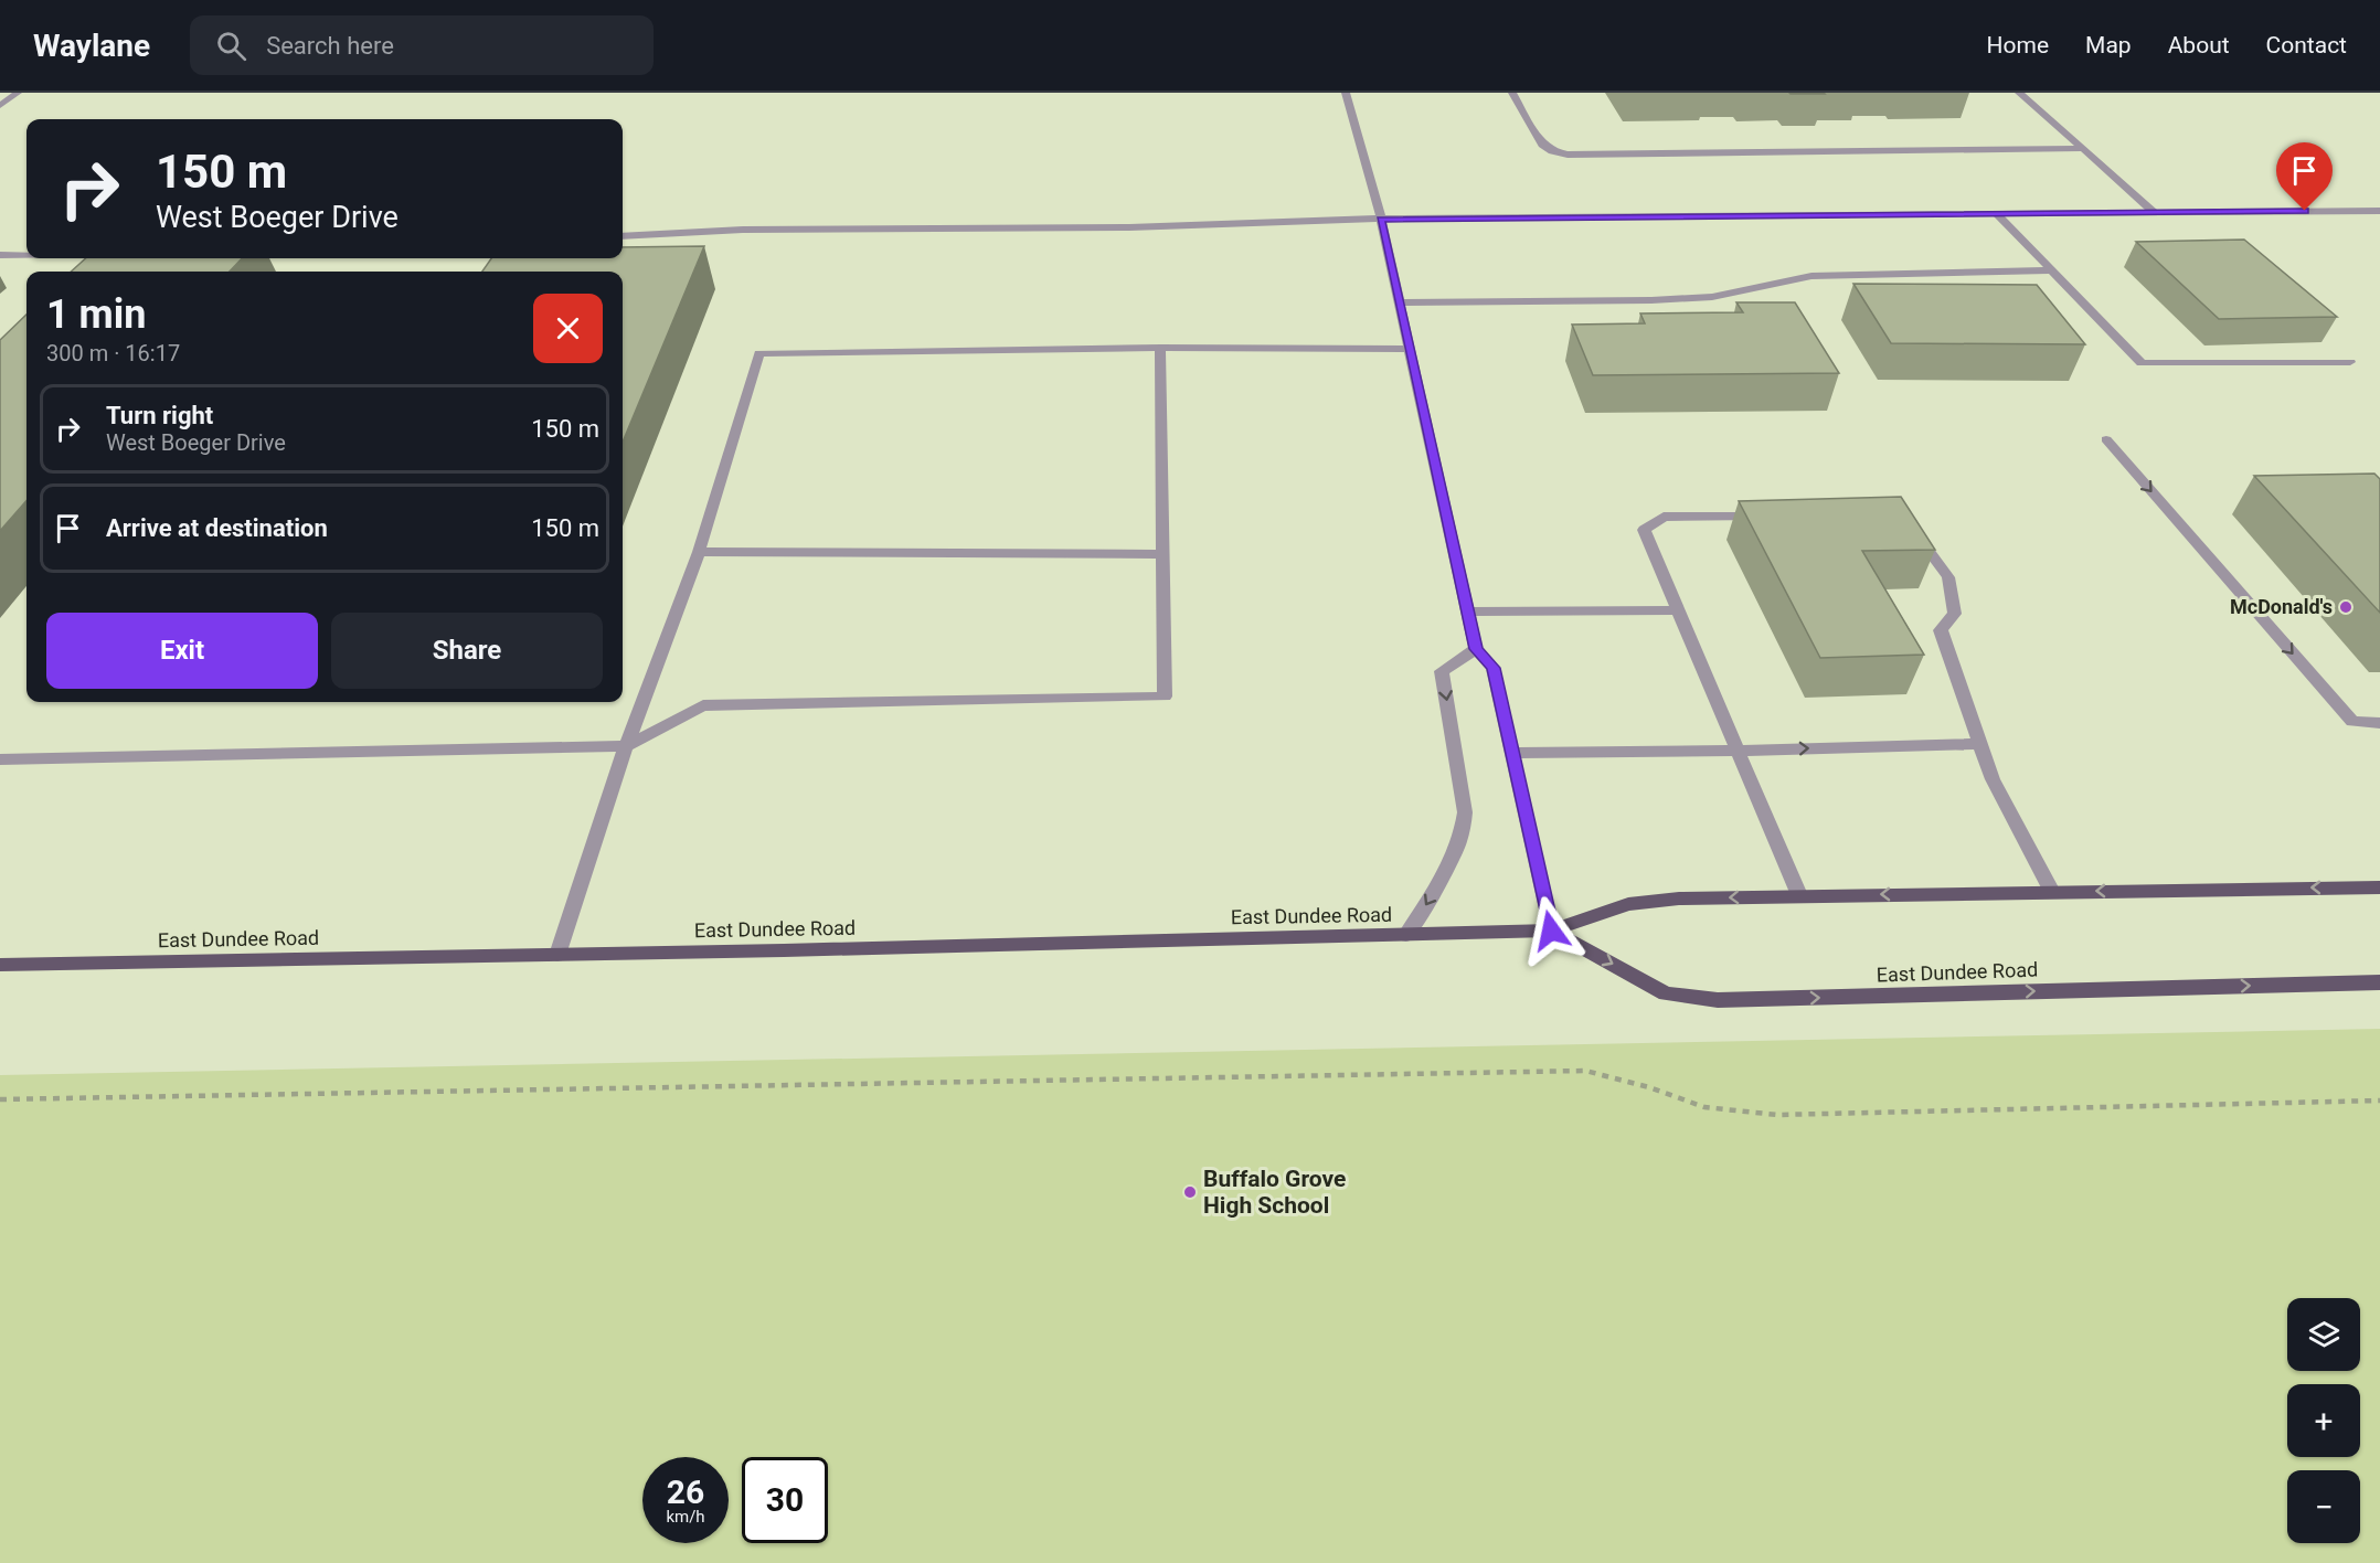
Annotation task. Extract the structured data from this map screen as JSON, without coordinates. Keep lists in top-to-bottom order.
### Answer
{
  "streets": {
    "main road": ["East Dundee Road"]
  },
  "places": ["McDonald's", "Buffalo Grove High School"],
  "page": {
    "header": "Waylane",
    "search": "Search here",
    "nav": [
      "Home",
      "Map",
      "About",
      "Contact"
    ],
    "turn": ["150 m", "West Boeger Drive"],
    "heading": ["1 min", "300 m · 16:17"],
    "list": [
      {
        "name": "Turn right",
        "note": "West Boeger Drive",
        "value": "150 m"
      },
      {
        "name": "Arrive at destination",
        "value": "150 m"
      }
    ],
    "buttons": ["Exit", "Share"],
    "map_buttons": ["+", "−"],
    "speed": "26 km/h",
    "limit": "30"
  }
}
